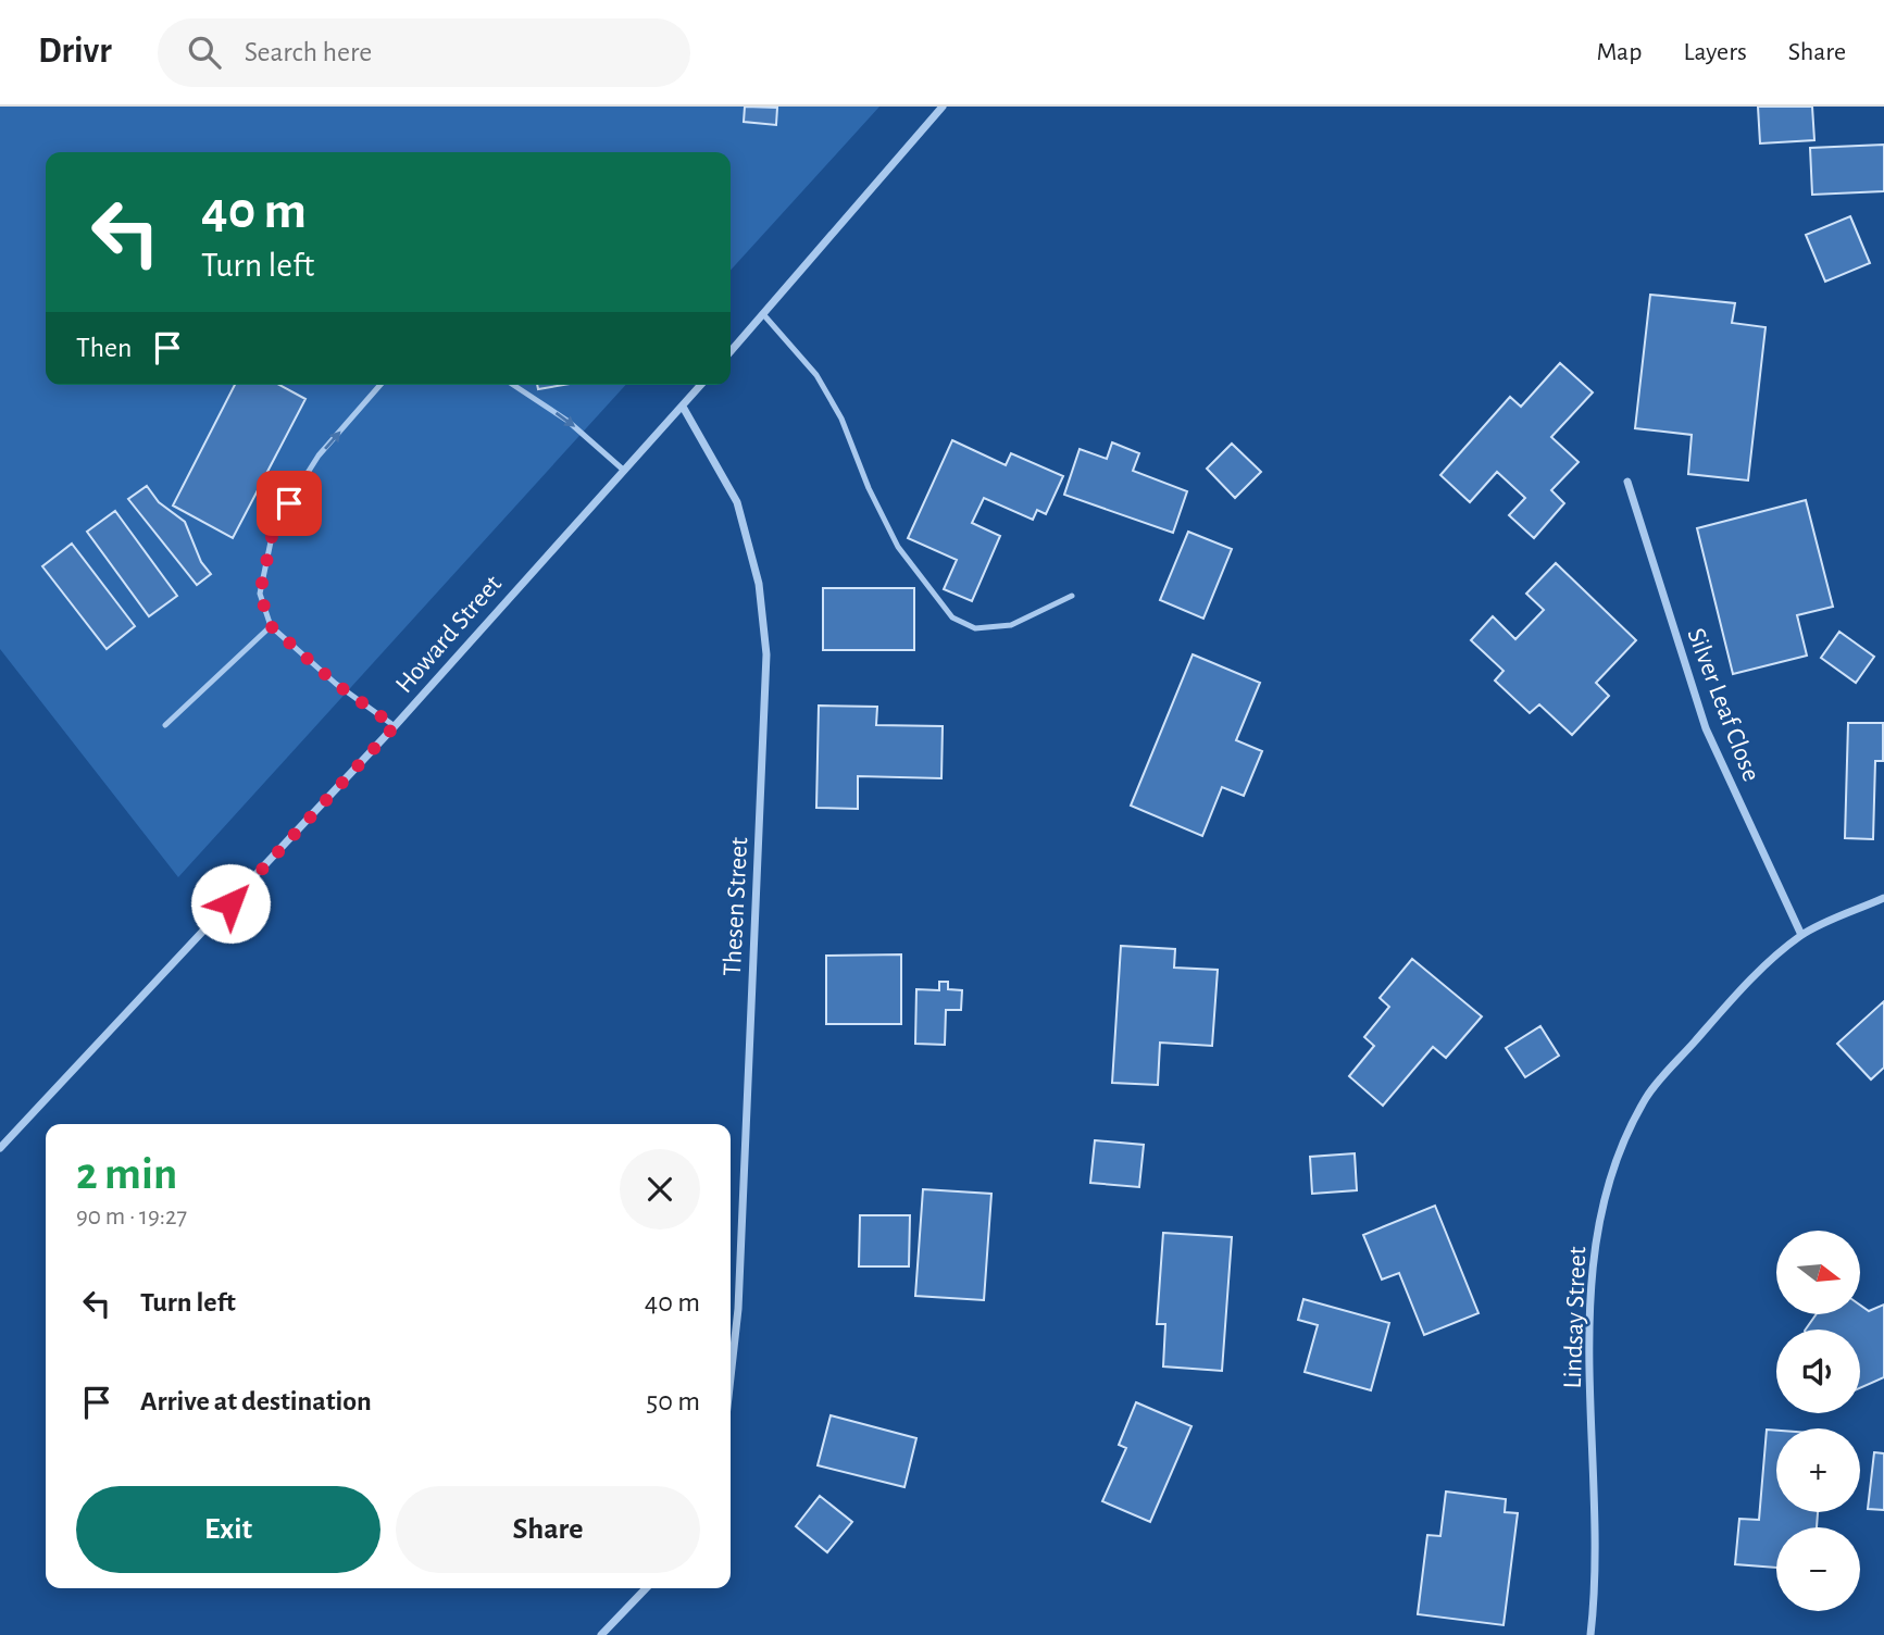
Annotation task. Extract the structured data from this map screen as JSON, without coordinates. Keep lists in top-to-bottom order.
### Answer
{
  "streets": {
    "street": [
      "Howard Street",
      "Silver Leaf Close",
      "Thesen Street",
      "Lindsay Street"
    ]
  },
  "crossings": [
    ["Howard Street", "Thesen Street"],
    ["Silver Leaf Close", "Lindsay Street"]
  ],
  "north": "right",
  "page": {
    "header": "Drivr",
    "search": "Search here",
    "nav": ["Map", "Layers", "Share"],
    "turn": ["40 m", "Turn left"],
    "then": "Then",
    "heading": ["2 min", "90 m · 19:27"],
    "map_buttons": ["+", "−"],
    "list": [
      {
        "name": "Turn left",
        "value": "40 m"
      },
      {
        "name": "Arrive at destination",
        "value": "50 m"
      }
    ],
    "buttons": ["Exit", "Share"]
  }
}
